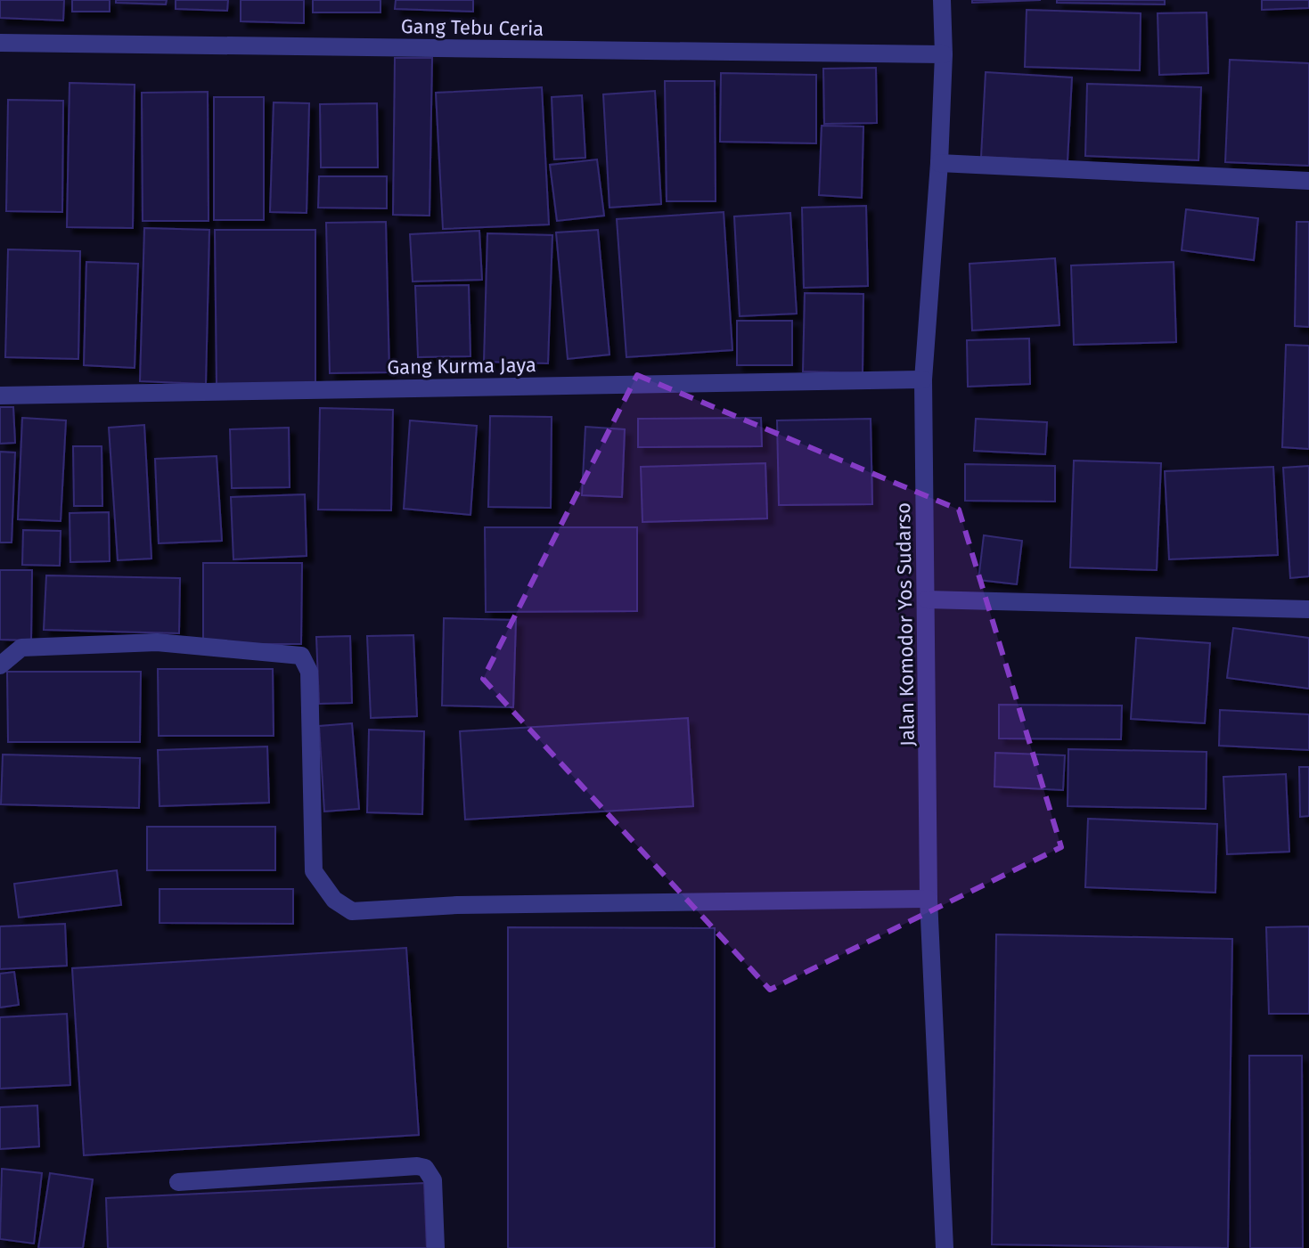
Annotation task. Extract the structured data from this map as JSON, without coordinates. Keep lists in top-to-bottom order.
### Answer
{
  "streets": {
    "street": ["Gang Tebu Ceria", "Gang Kurma Jaya", "Jalan Komodor Yos Sudarso"]
  },
  "crossings": [
    ["Gang Tebu Ceria", "Jalan Komodor Yos Sudarso"],
    ["Gang Kurma Jaya", "Jalan Komodor Yos Sudarso"]
  ]
}
